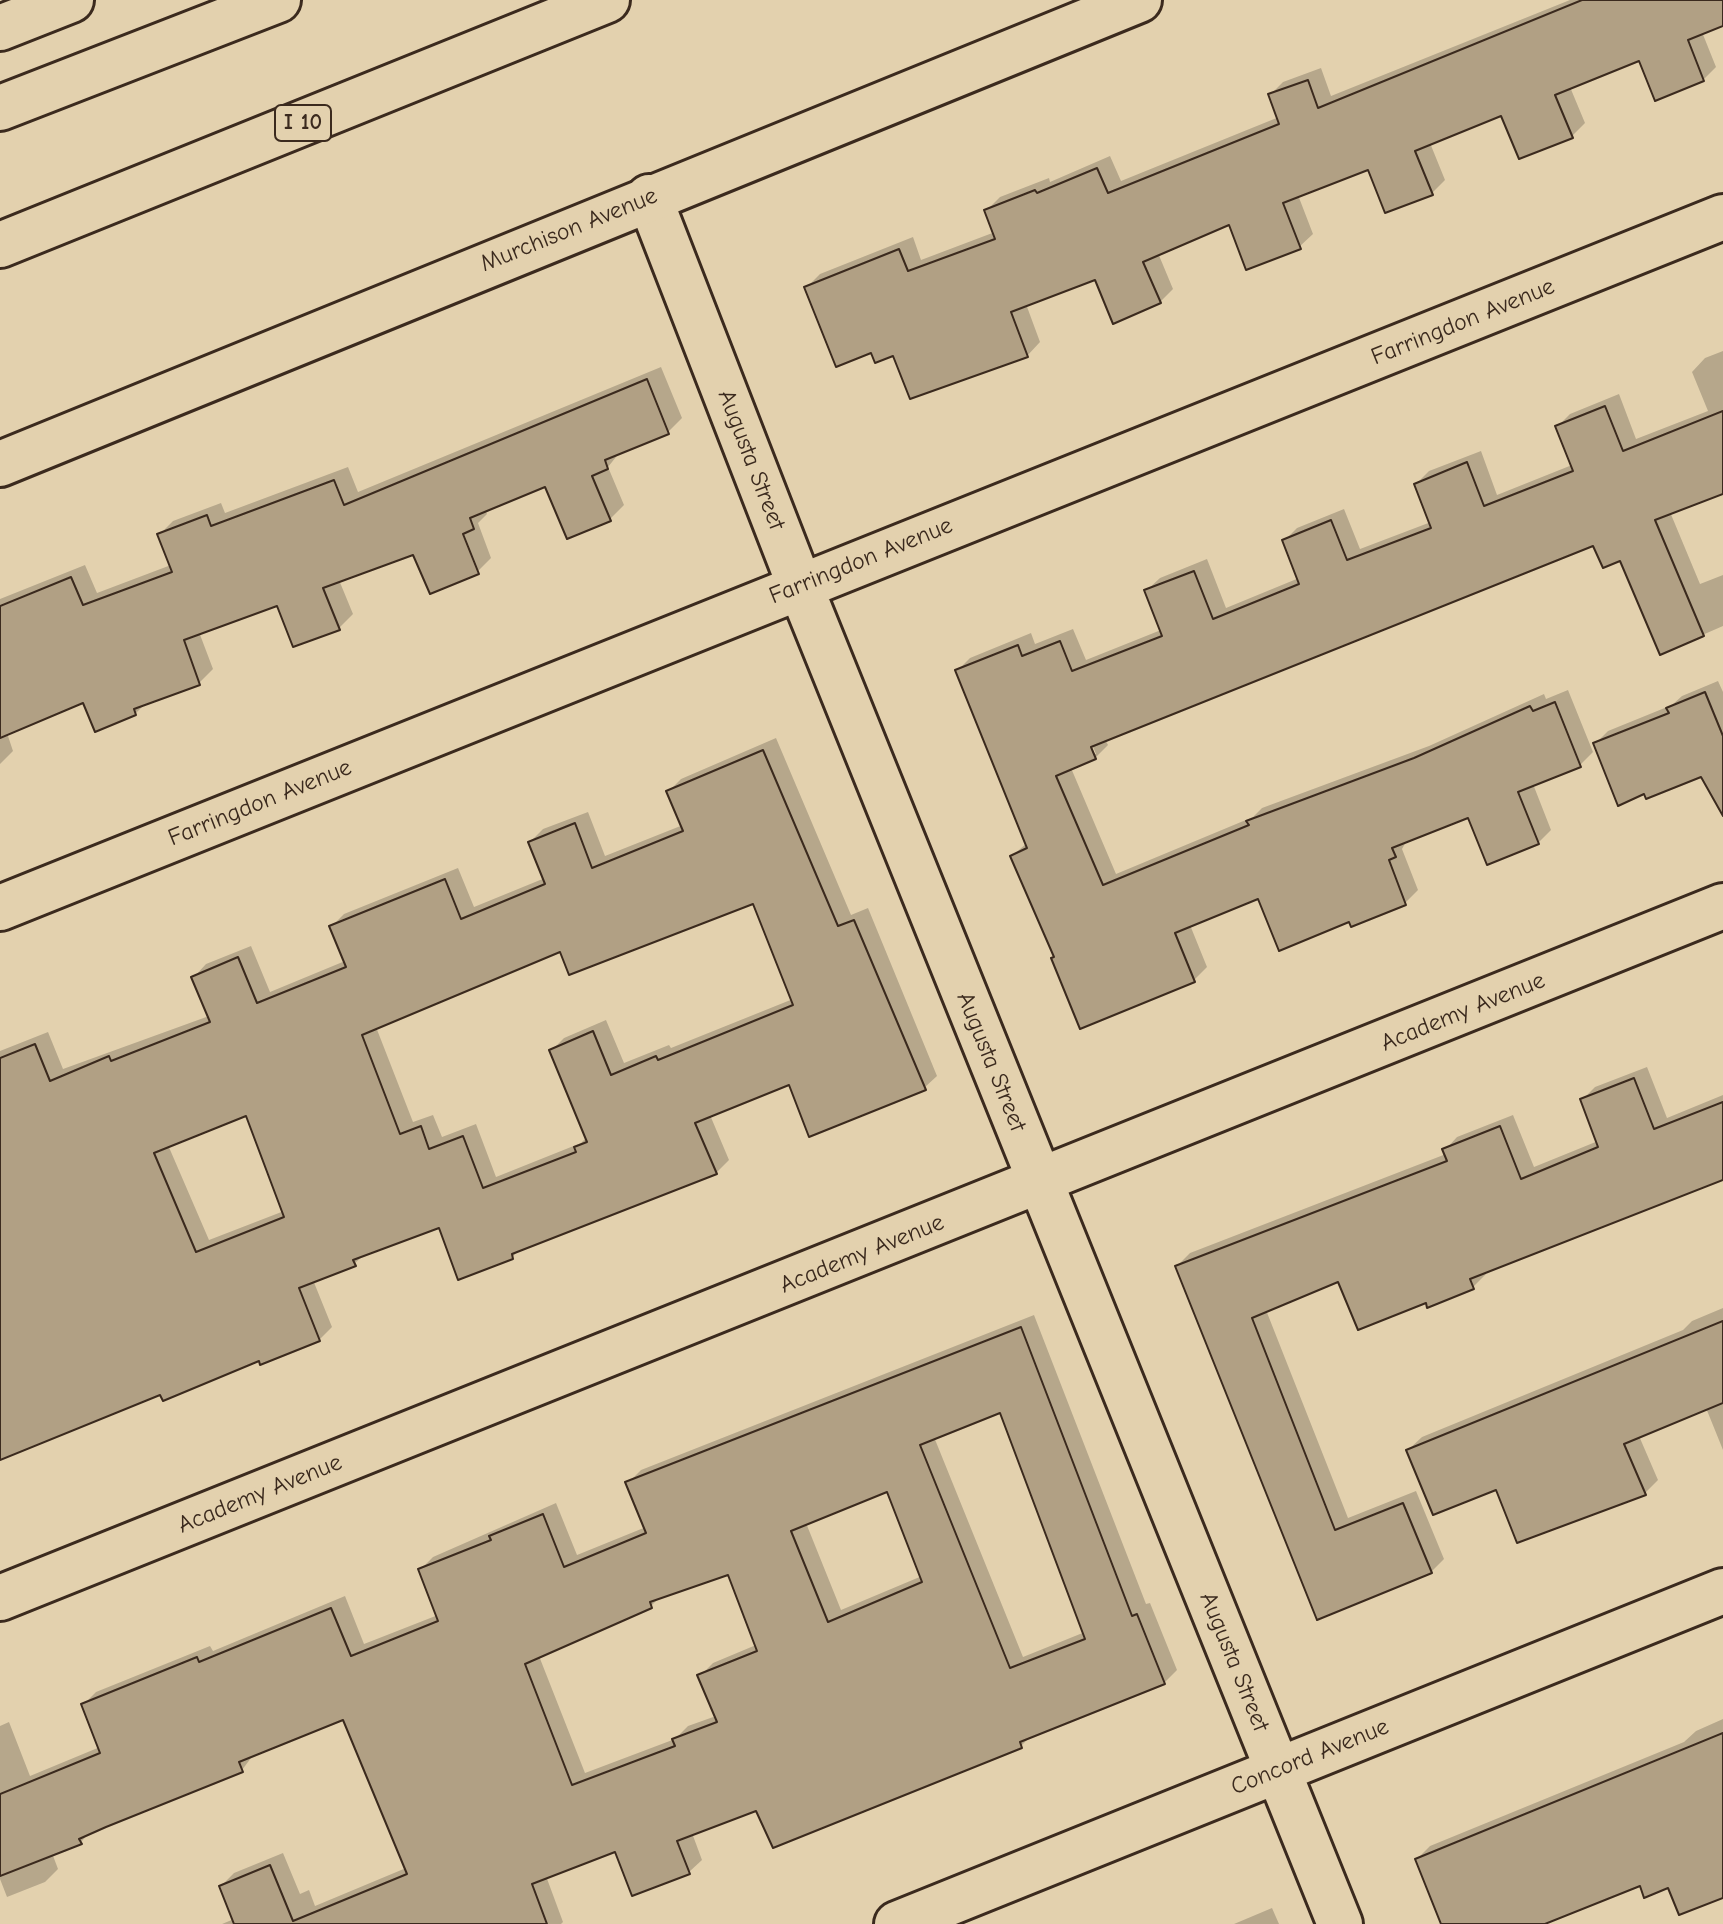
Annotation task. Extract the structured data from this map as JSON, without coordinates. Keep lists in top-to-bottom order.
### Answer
{
  "streets": {
    "main road": [
      "I 10",
      "Murchison Avenue",
      "Farringdon Avenue",
      "Augusta Street",
      "Academy Avenue",
      "Concord Avenue"
    ]
  },
  "crossings": [
    ["Murchison Avenue", "Augusta Street"],
    ["Farringdon Avenue", "Augusta Street"],
    ["Augusta Street", "Academy Avenue"],
    ["Augusta Street", "Concord Avenue"]
  ]
}
